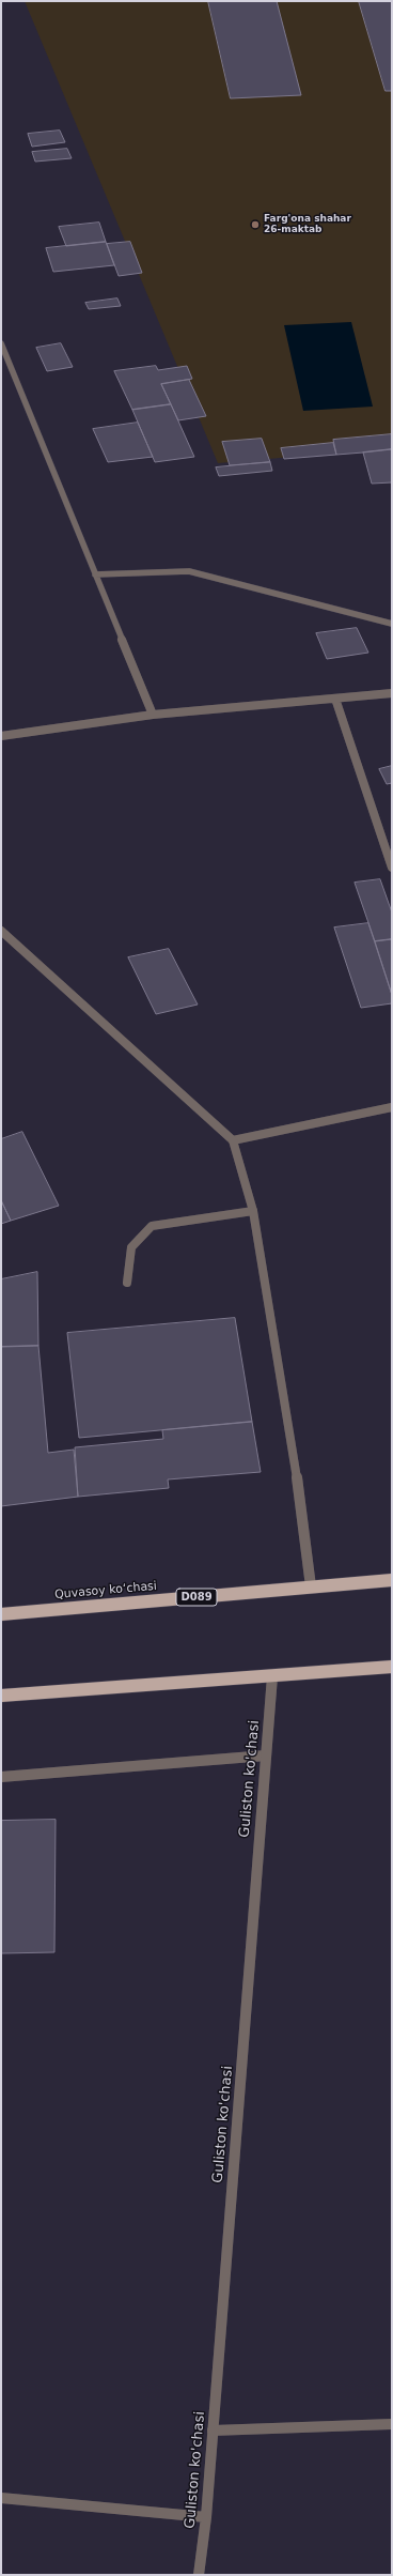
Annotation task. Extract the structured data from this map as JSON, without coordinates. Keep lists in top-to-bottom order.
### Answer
{
  "streets": {
    "main road": ["Quvasoy koʻchasi", "D089"],
    "street": ["Guliston ko'chasi"]
  },
  "places": ["Farg'ona shahar 26-maktab"]
}
